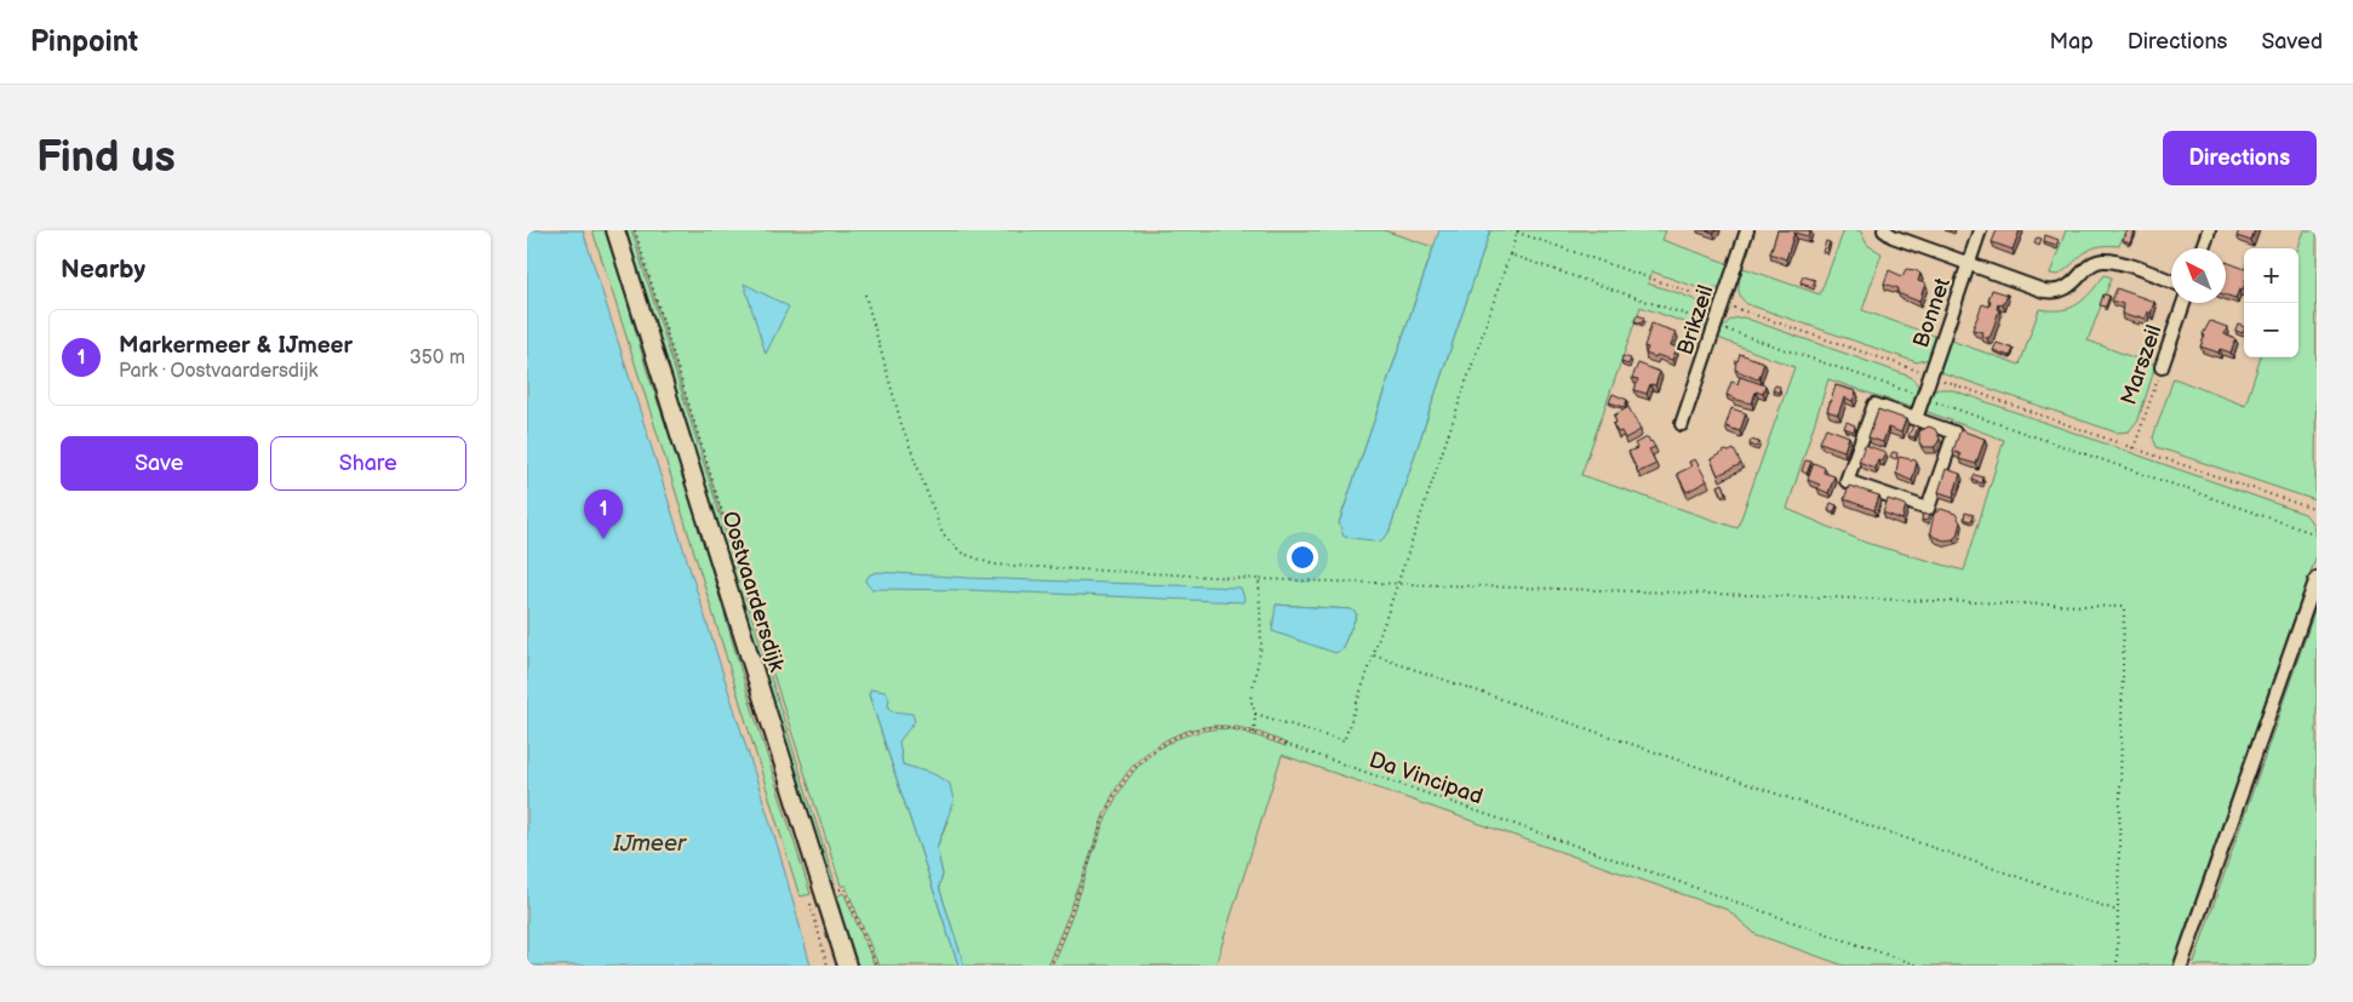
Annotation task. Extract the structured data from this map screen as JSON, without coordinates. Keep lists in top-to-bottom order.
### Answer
{
  "streets": {
    "main road": ["Oostvaardersdijk"],
    "street": ["Bonnet", "Brikzeil", "Marszeil"],
    "path": ["Da Vincipad"]
  },
  "water": ["IJmeer"],
  "north": "top left",
  "page": {
    "header": "Pinpoint",
    "nav": ["Map", "Directions", "Saved"],
    "buttons": [
      "Directions",
      ["Save", "Share"]
    ],
    "title": "Find us",
    "heading": "Nearby",
    "map_buttons": ["+", "−"],
    "list": [
      {
        "mark": "1",
        "name": "Markermeer & IJmeer",
        "note": "Park · Oostvaardersdijk",
        "value": "350 m"
      }
    ],
    "pins": "1"
  }
}
